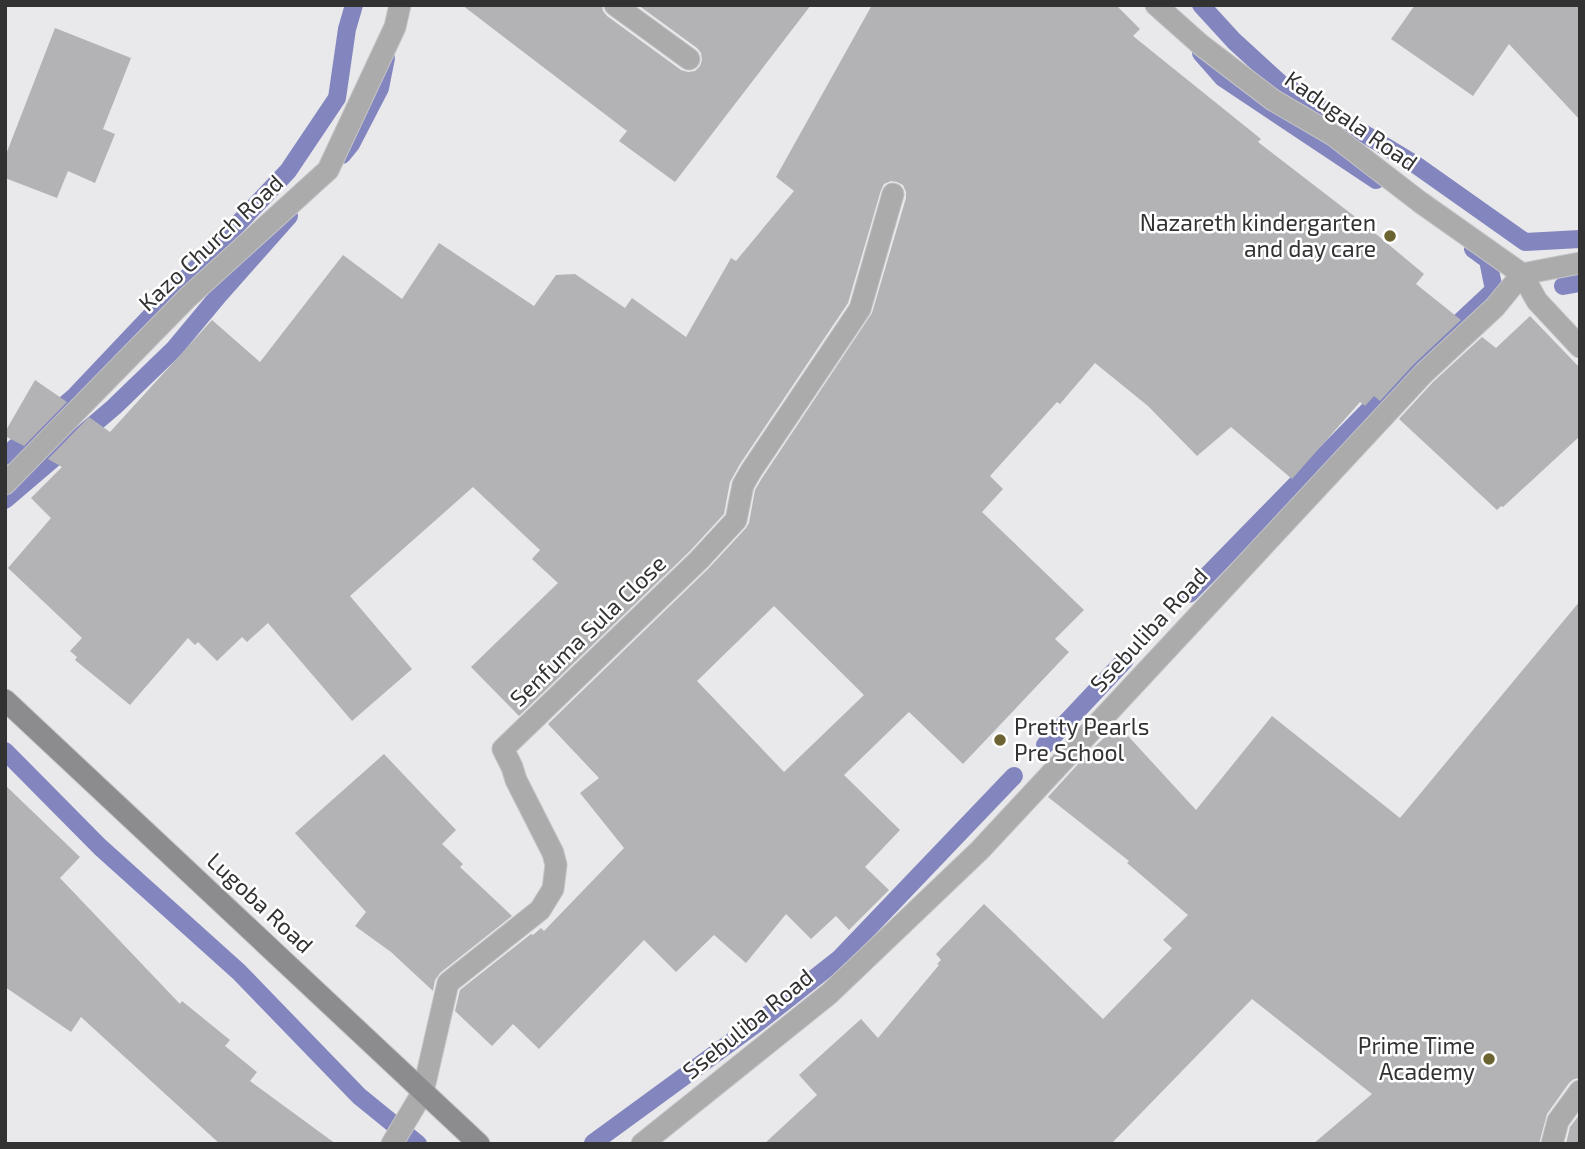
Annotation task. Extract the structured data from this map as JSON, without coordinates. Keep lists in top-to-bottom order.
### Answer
{
  "streets": {
    "street": [
      "Kadugala Road",
      "Kazo Church Road",
      "Ssebuliba Road",
      "Senfuma Sula Close",
      "Lugoba Road"
    ]
  },
  "crossings": [
    ["Kadugala Road", "Ssebuliba Road"],
    ["Senfuma Sula Close", "Lugoba Road"]
  ],
  "places": ["Nazareth kindergarten and day care", "Pretty Pearls Pre School", "Prime Time Academy"]
}
